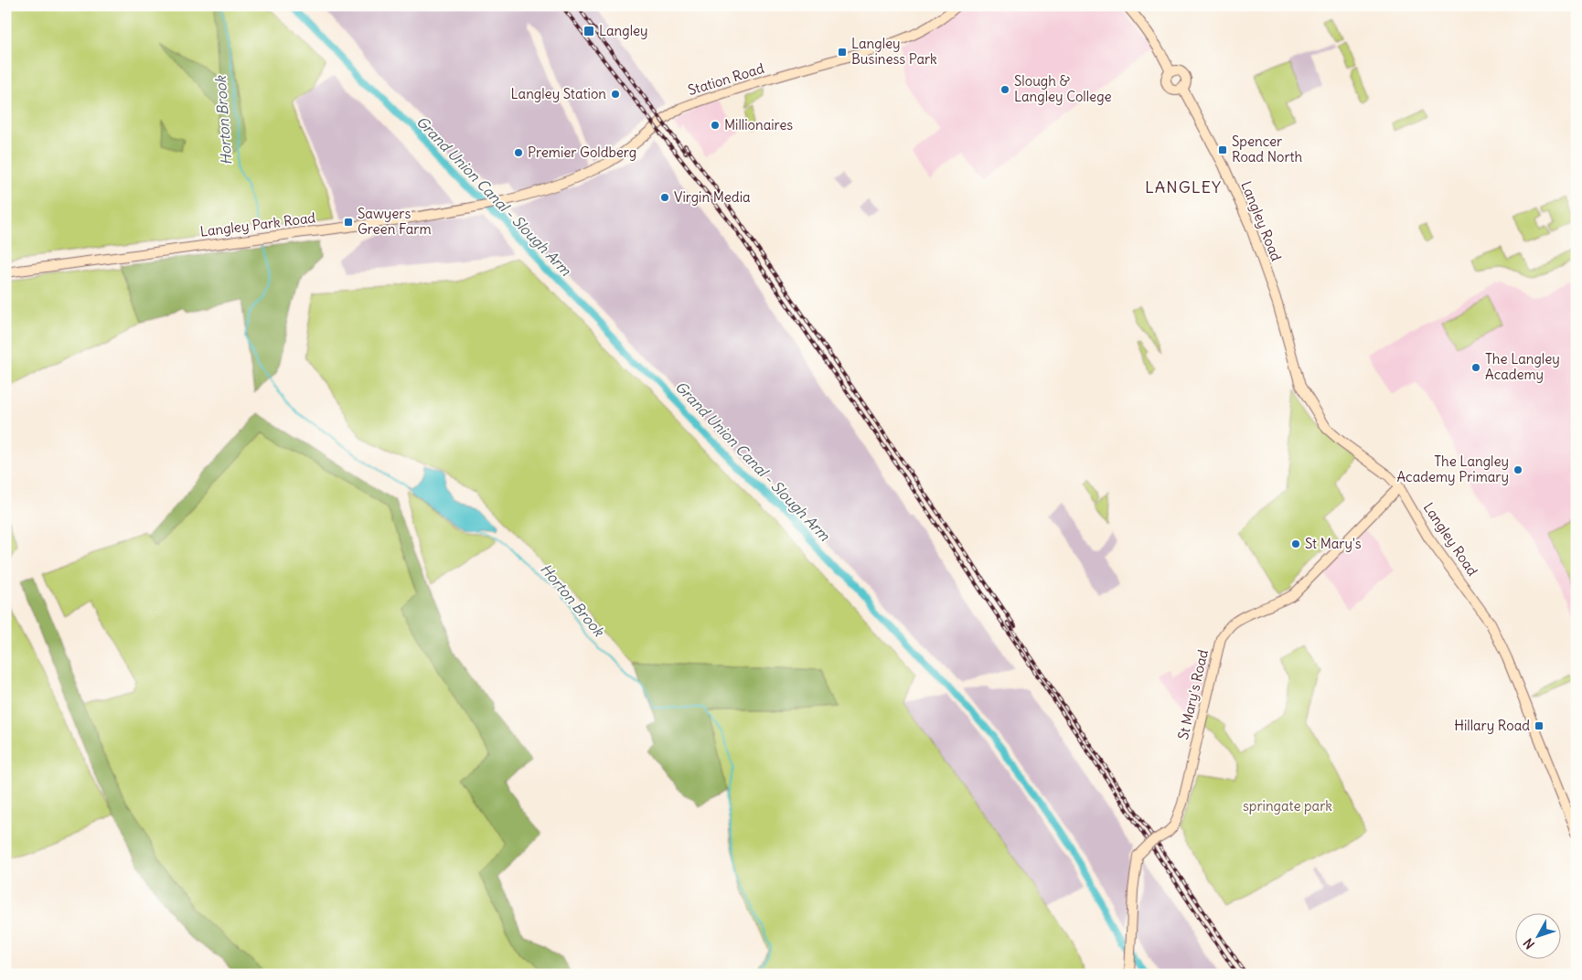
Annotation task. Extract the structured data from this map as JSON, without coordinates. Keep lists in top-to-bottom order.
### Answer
{
  "streets": {
    "street": [
      "Station Road",
      "Langley Road",
      "Langley Park Road",
      "St Mary's Road"
    ]
  },
  "crossings": [
    ["Station Road", "Langley Park Road"],
    ["Langley Road", "St Mary's Road"]
  ],
  "districts": ["LANGLEY"],
  "water": ["Horton Brook", "Grand Union Canal - Slough Arm"],
  "parks": ["springate park"],
  "places": {
    "transit": [
      "Langley",
      "Langley Business Park",
      "Spencer Road North",
      "Sawyers Green Farm",
      "Hillary Road"
    ],
    "other": [
      "Slough & Langley College",
      "Langley Station",
      "Millionaires",
      "Premier Goldberg",
      "Virgin Media",
      "The Langley Academy",
      "The Langley Academy Primary",
      "St Mary's"
    ]
  },
  "north": "bottom left"
}
